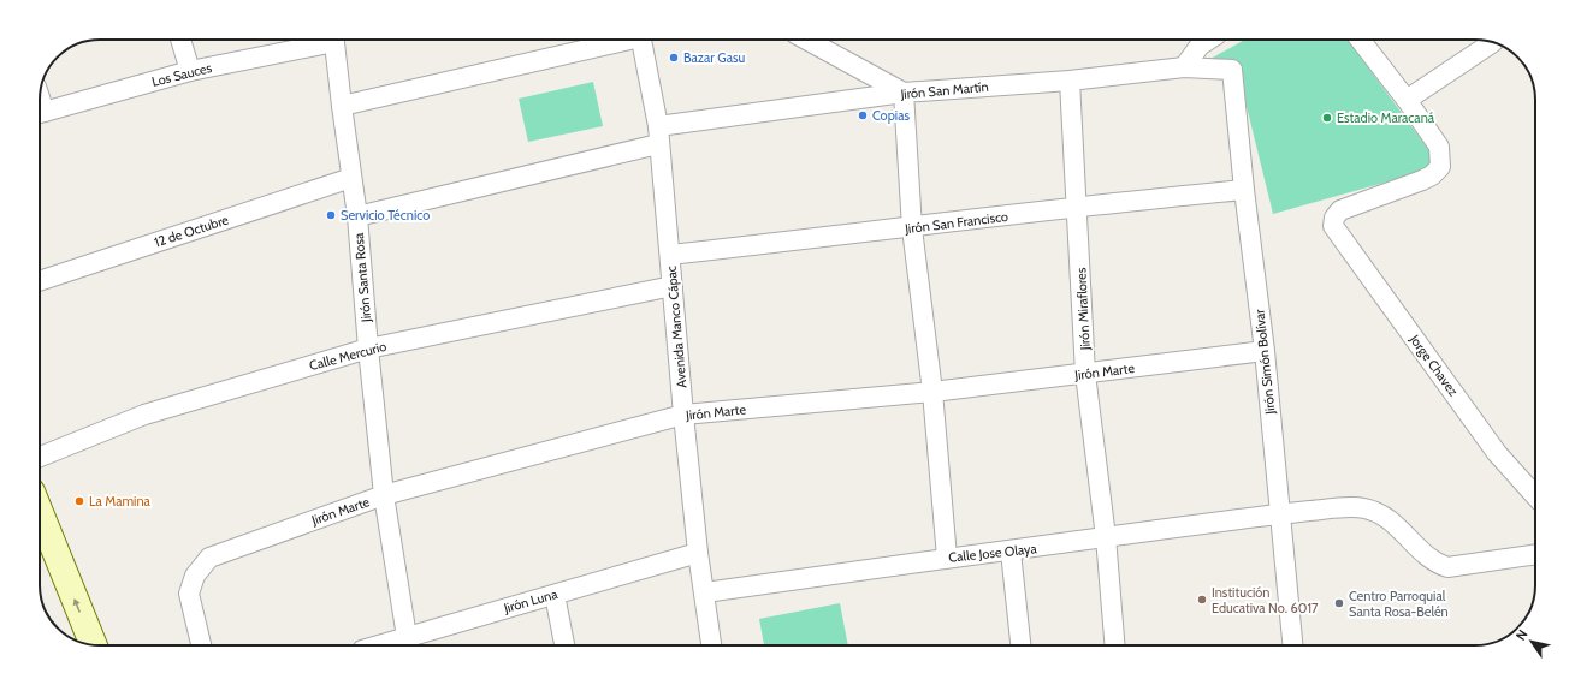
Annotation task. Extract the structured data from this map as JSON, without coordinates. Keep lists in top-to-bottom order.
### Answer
{
  "streets": {
    "street": [
      "Los Sauces",
      "Jirón San Martín",
      "Jirón San Francisco",
      "12 de Octubre",
      "Jirón Santa Rosa",
      "Jirón Miraflores",
      "Avenida Manco Cápac",
      "Calle Mercurio",
      "Jirón Simón Bolívar",
      "Jorge Chavez",
      "Jirón Marte",
      "Calle Jose Olaya",
      "Jirón Luna"
    ]
  },
  "crossings": [
    ["Jirón San Martín", "Jirón Santa Rosa"],
    ["Jirón San Martín", "Jirón Miraflores"],
    ["Jirón San Martín", "Avenida Manco Cápac"],
    ["Jirón San Martín", "Jirón Simón Bolívar"],
    ["Jirón San Francisco", "Jirón Miraflores"],
    ["Jirón San Francisco", "Avenida Manco Cápac"],
    ["Jirón San Francisco", "Jirón Simón Bolívar"],
    ["12 de Octubre", "Jirón Santa Rosa"],
    ["Jirón Santa Rosa", "Calle Mercurio"],
    ["Jirón Santa Rosa", "Jirón Marte"],
    ["Jirón Santa Rosa", "Jirón Luna"],
    ["Jirón Miraflores", "Jirón Marte"],
    ["Jirón Miraflores", "Calle Jose Olaya"],
    ["Avenida Manco Cápac", "Calle Mercurio"],
    ["Avenida Manco Cápac", "Jirón Marte"],
    ["Avenida Manco Cápac", "Calle Jose Olaya"],
    ["Avenida Manco Cápac", "Jirón Luna"],
    ["Jirón Simón Bolívar", "Jirón Marte"],
    ["Jirón Simón Bolívar", "Calle Jose Olaya"]
  ],
  "places": [
    "Bazar Gasu",
    "Copias",
    "Estadio Maracaná",
    "Servicio Técnico",
    "La Mamina",
    "Institución Educativa No. 6017",
    "Centro Parroquial Santa Rosa-Belén"
  ],
  "north": "top left"
}
